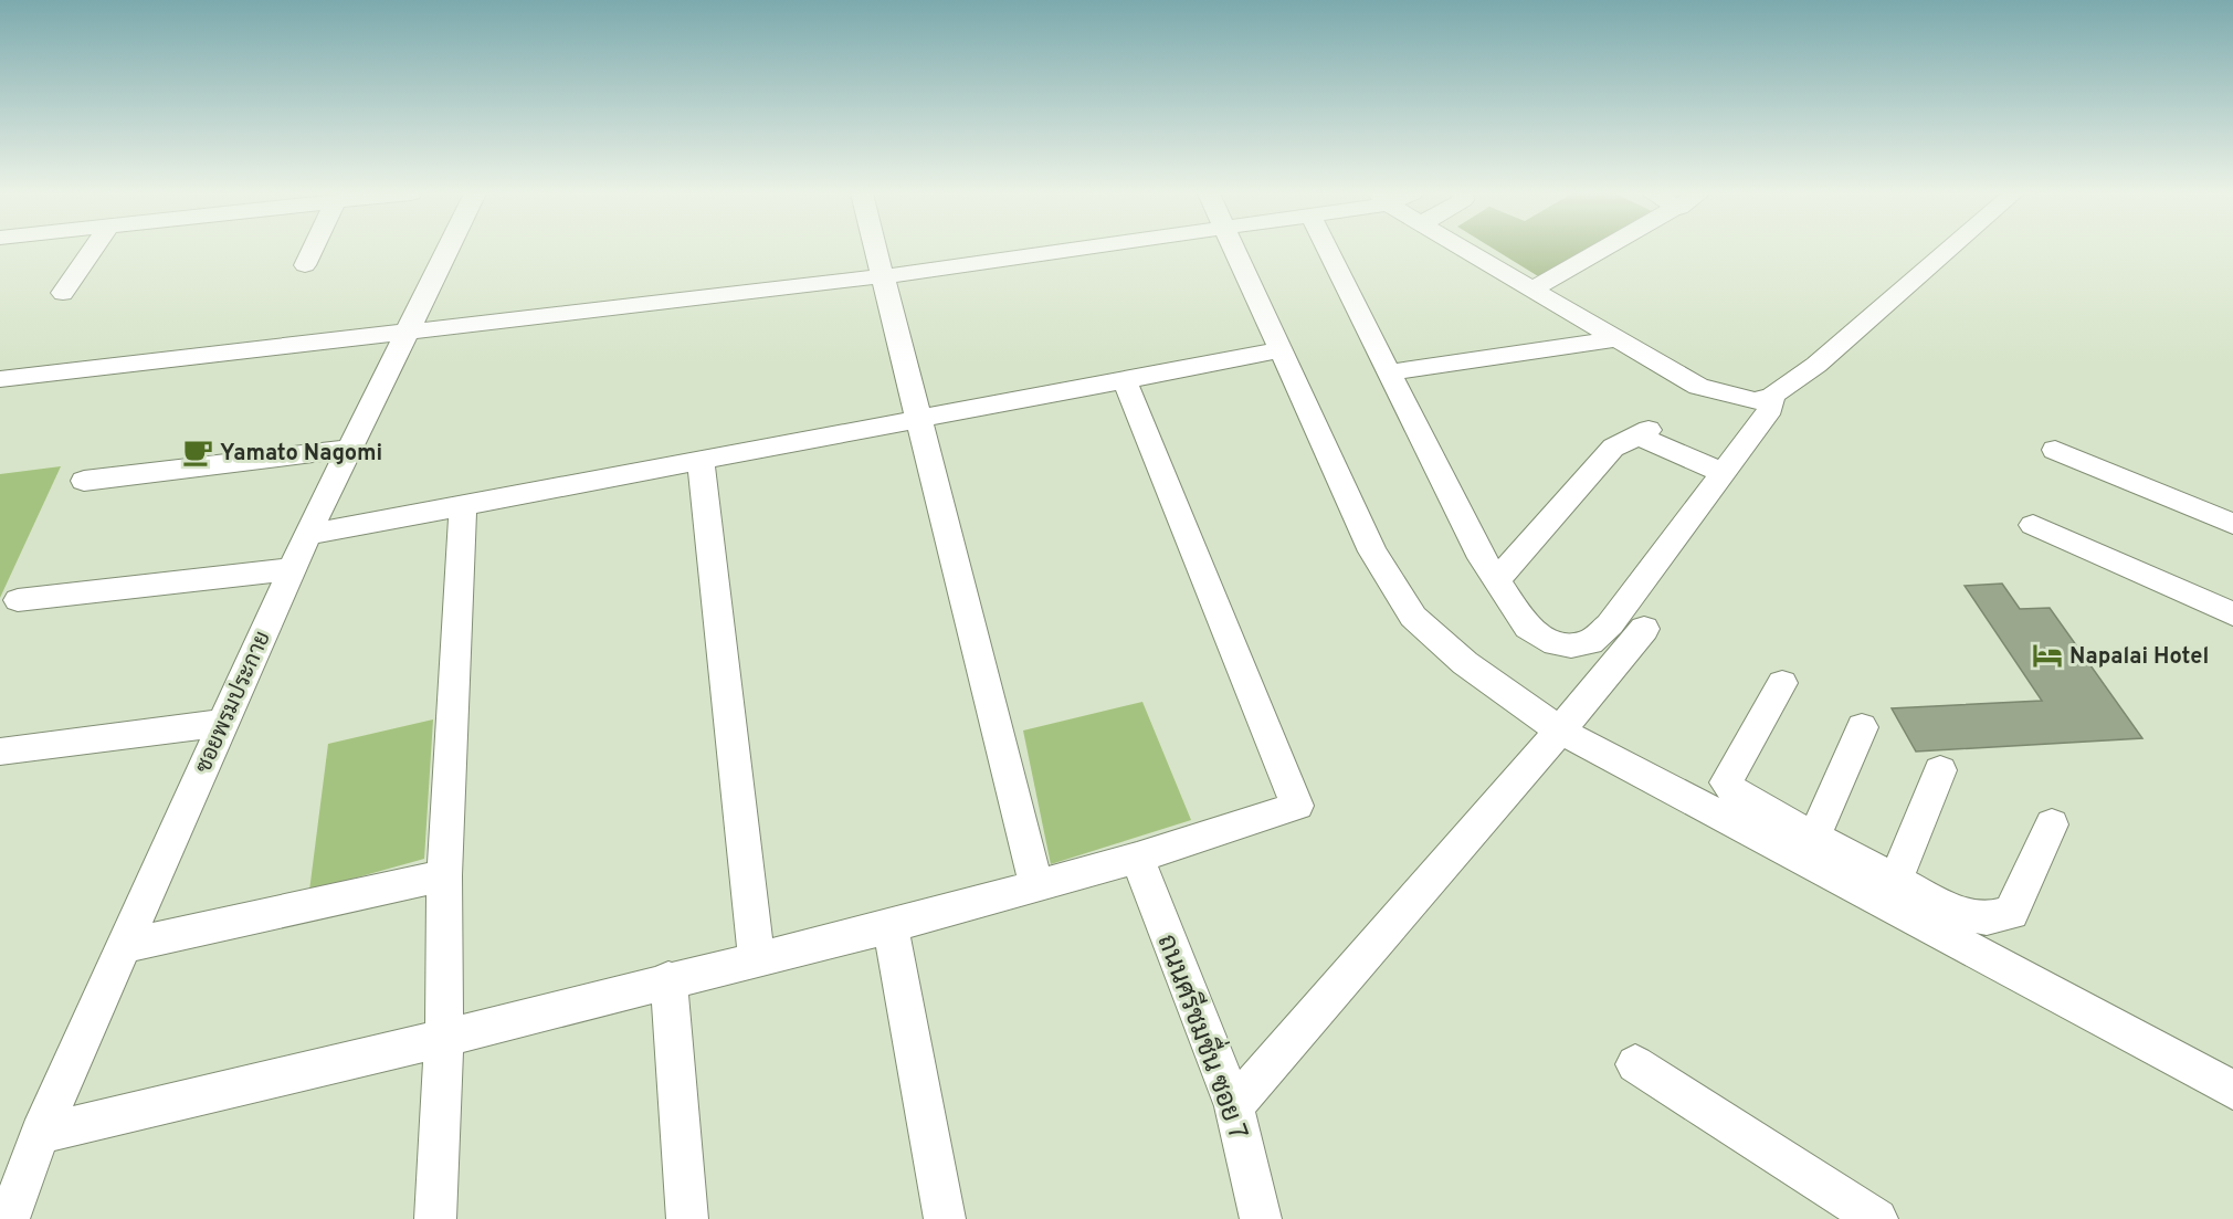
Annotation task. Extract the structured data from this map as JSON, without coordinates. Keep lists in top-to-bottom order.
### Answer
{
  "streets": {
    "street": ["ซอยพรมประกาย", "ถนนศรีชมชื่น ซอย 7"]
  },
  "places": {
    "cafe": ["Yamato Nagomi"],
    "hotel": ["Napalai Hotel"]
  }
}
